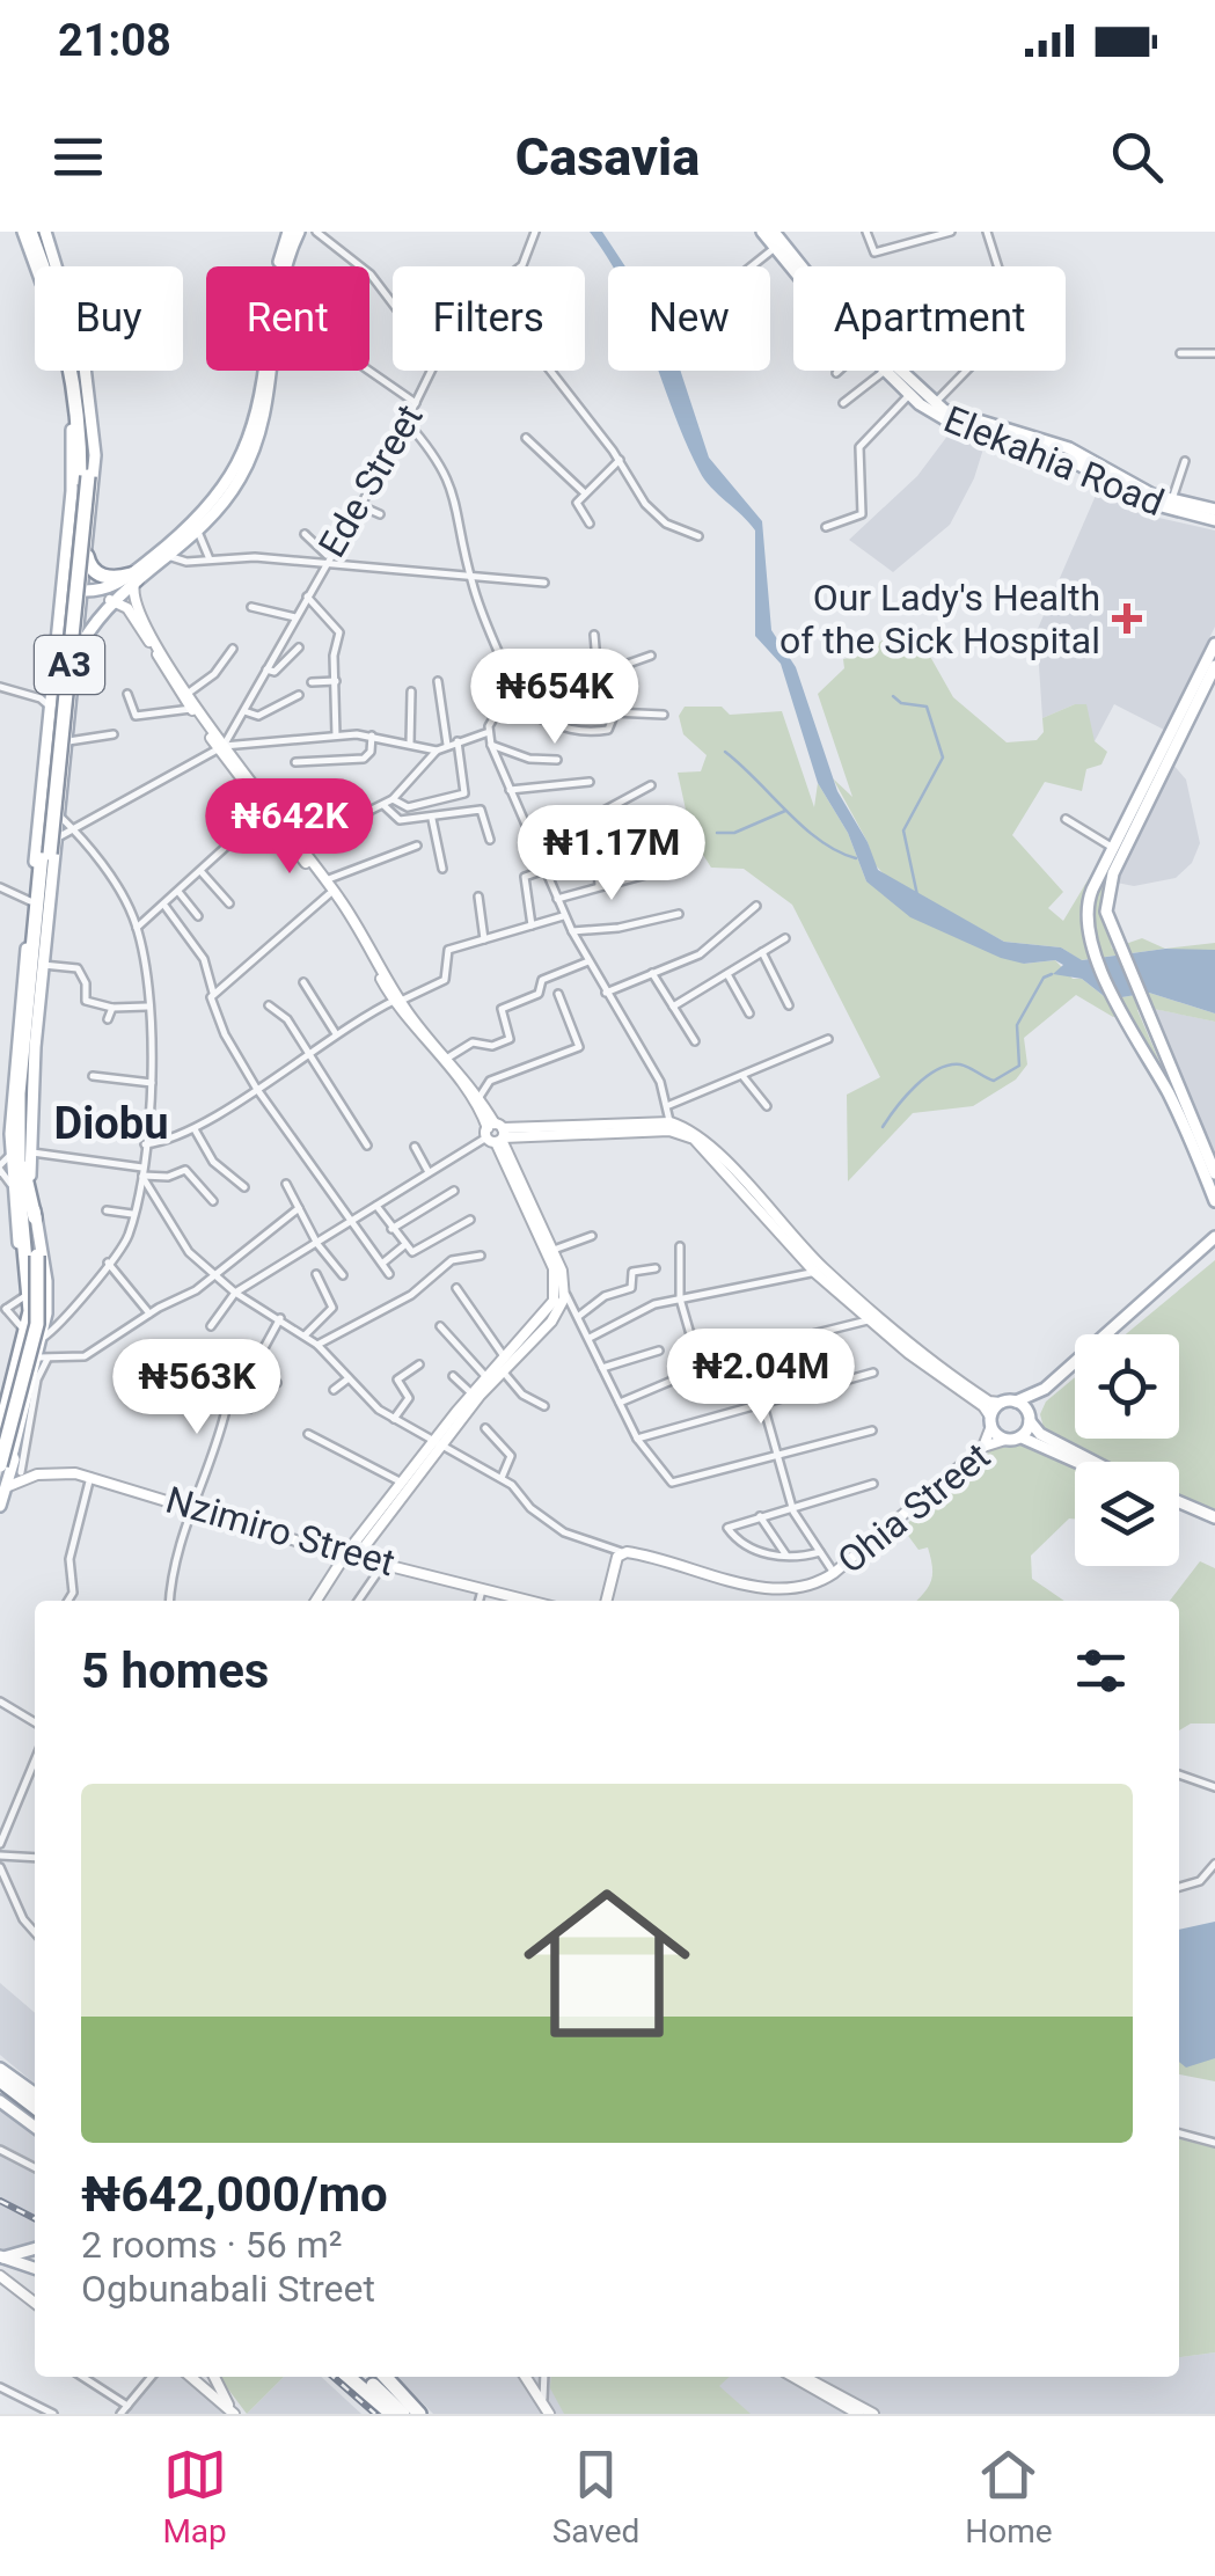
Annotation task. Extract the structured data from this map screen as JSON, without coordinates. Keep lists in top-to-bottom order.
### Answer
{
  "streets": {
    "highway": ["A3"],
    "main road": ["Elekahia Road"],
    "street": ["Ede Street", "Ohia Street", "Nzimiro Street"]
  },
  "districts": ["Diobu"],
  "places": {
    "health": ["Our Lady's Health of the Sick Hospital"]
  },
  "page": {
    "status": "21:08",
    "header": "Casavia",
    "chip": [
      "Buy",
      "Rent",
      "Filters",
      "New",
      "Apartment"
    ],
    "price": [
      "₦654K",
      "₦642K",
      "₦1.17M",
      "₦2.04M",
      "₦563K"
    ],
    "heading": "5 homes",
    "list": [
      {
        "name": "₦642,000/mo",
        "note": "2 rooms · 56 m² · Ogbunabali Street"
      }
    ],
    "tabs": ["Map", "Saved", "Home"]
  }
}
